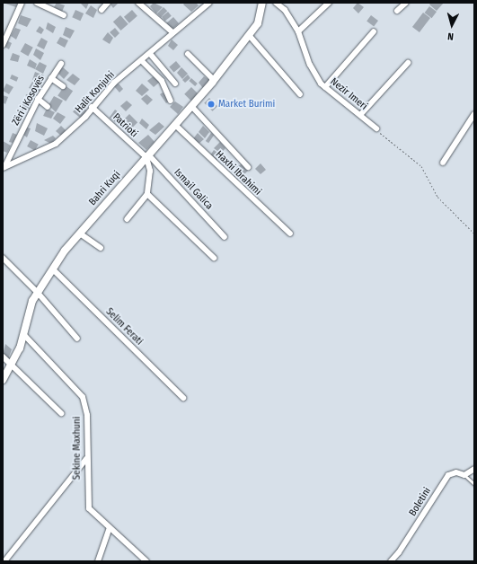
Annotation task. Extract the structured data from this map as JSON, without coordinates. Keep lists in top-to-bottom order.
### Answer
{
  "streets": {
    "street": [
      "Halit Konjuhi",
      "Nezir Imeri",
      "Zëri i Kosovës",
      "Patrioti",
      "Haxhi Ibrahimi",
      "Bahri Kuqi",
      "Ismail Galica",
      "Selim Ferati",
      "Sekine Maxhuni",
      "Boletini"
    ]
  },
  "crossings": [
    ["Halit Konjuhi", "Zëri i Kosovës"],
    ["Halit Konjuhi", "Patrioti"],
    ["Patrioti", "Bahri Kuqi"],
    ["Patrioti", "Ismail Galica"],
    ["Haxhi Ibrahimi", "Bahri Kuqi"],
    ["Bahri Kuqi", "Ismail Galica"],
    ["Bahri Kuqi", "Selim Ferati"],
    ["Bahri Kuqi", "Sekine Maxhuni"]
  ],
  "places": ["Market Burimi"],
  "north": "bottom"
}
